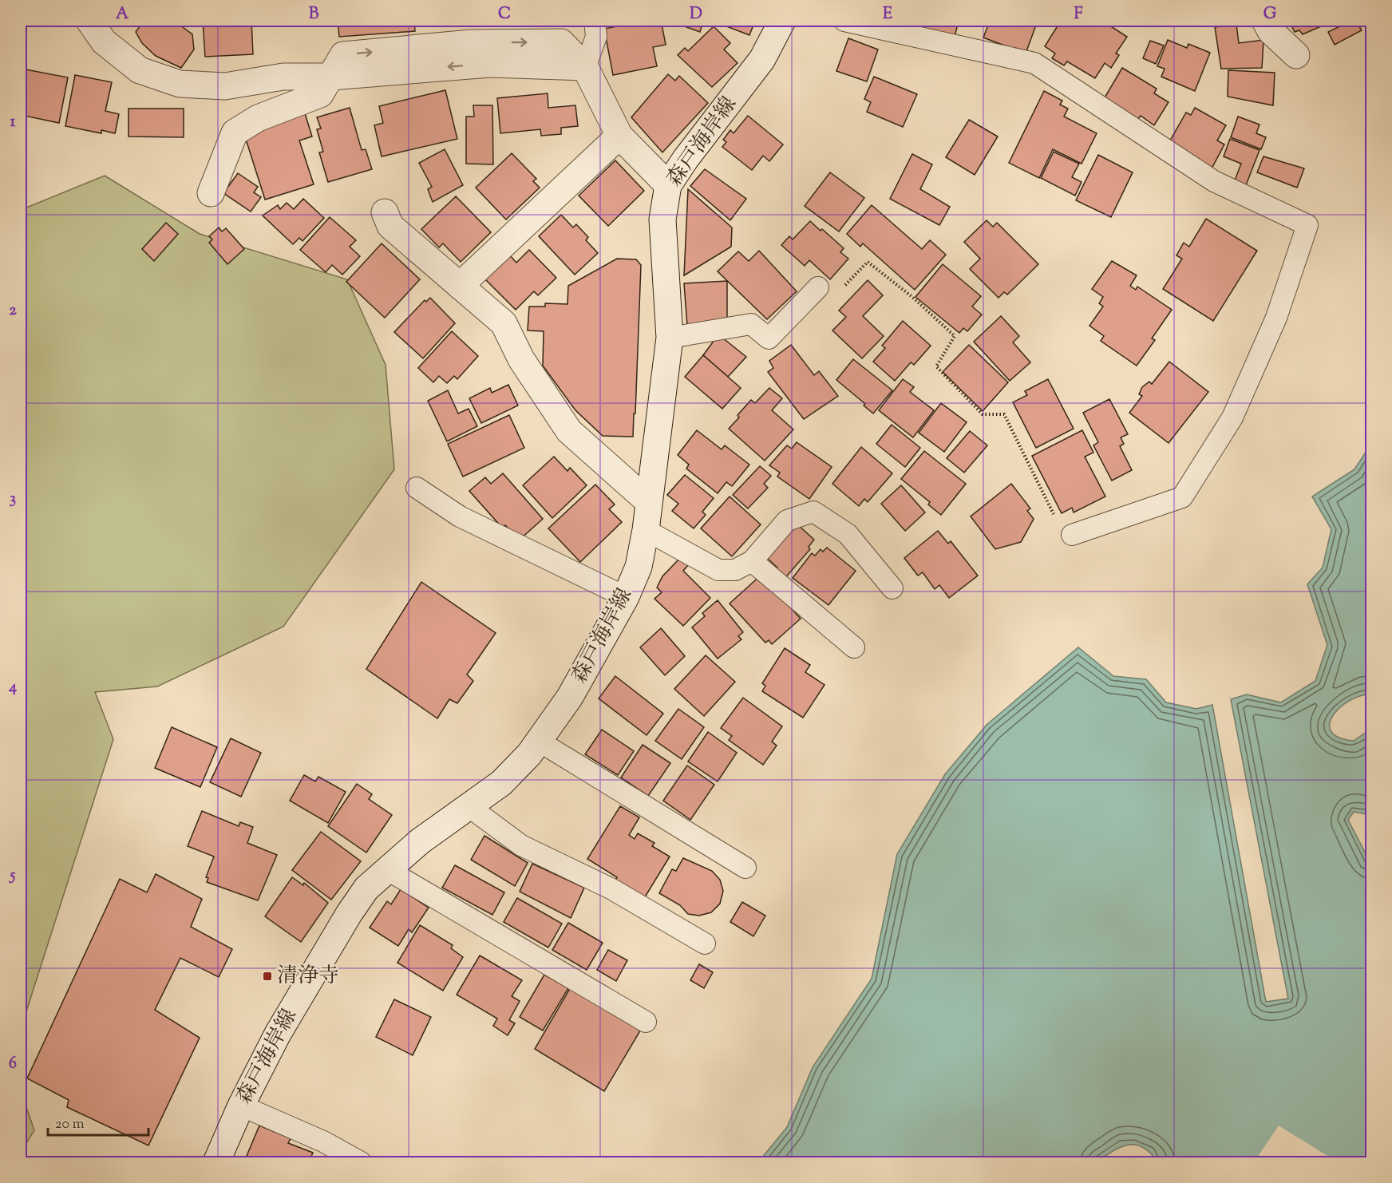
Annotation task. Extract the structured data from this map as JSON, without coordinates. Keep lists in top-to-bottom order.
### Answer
{
  "streets": {
    "street": ["森戸海岸線"]
  },
  "places": {
    "transit": ["清浄寺"]
  },
  "scale_bar": "20 m",
  "grid": {
    "columns": [
      "A",
      "B",
      "C",
      "D",
      "E",
      "F",
      "G"
    ],
    "rows": [
      "1",
      "2",
      "3",
      "4",
      "5",
      "6"
    ]
  }
}
